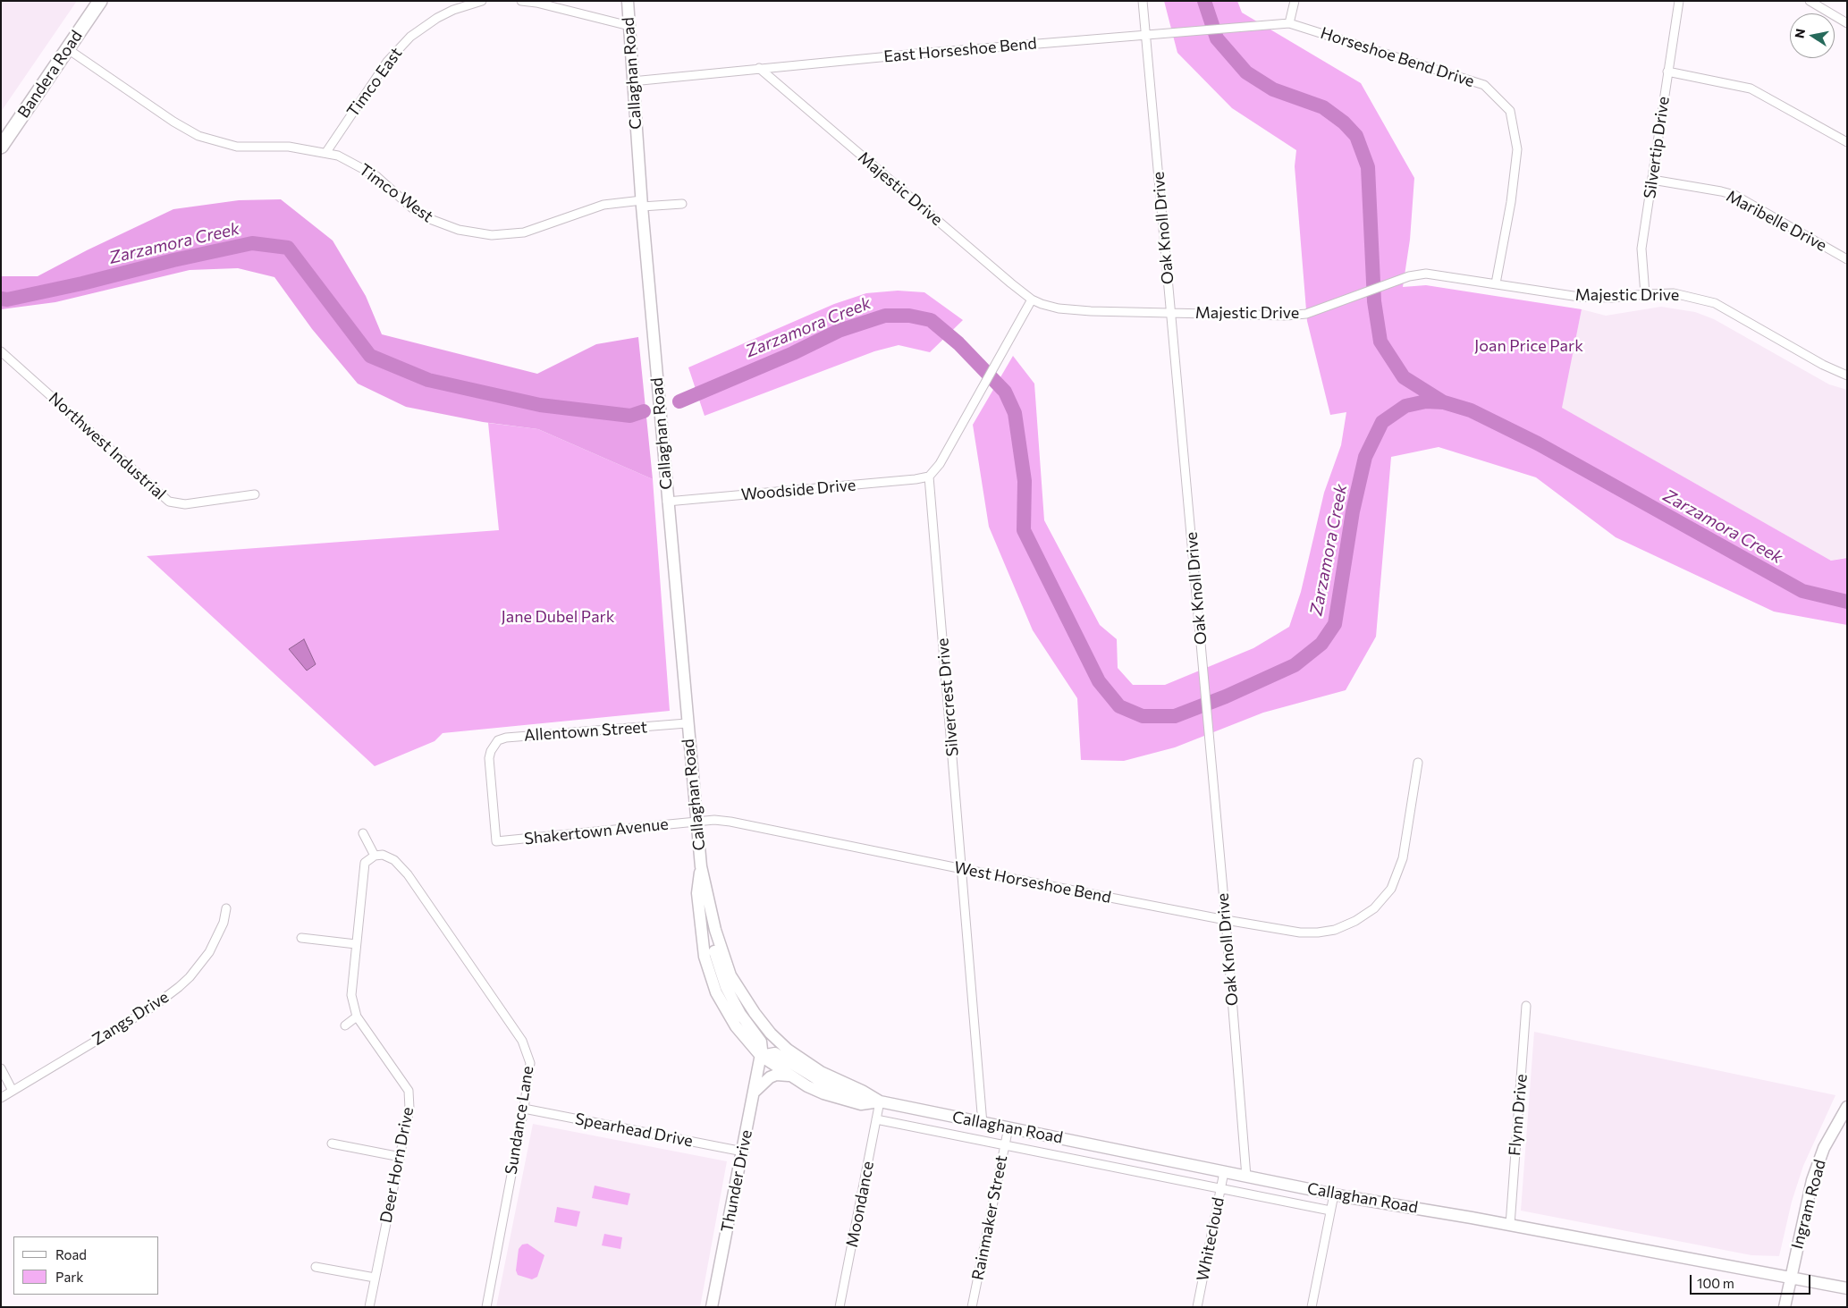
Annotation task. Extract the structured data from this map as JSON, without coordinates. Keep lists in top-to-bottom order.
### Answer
{
  "streets": {
    "main road": [
      "Callaghan Road",
      "Bandera Road",
      "Thunder Drive",
      "Ingram Road"
    ],
    "street": [
      "East Horseshoe Bend",
      "Horseshoe Bend Drive",
      "Timco East",
      "Silvertip Drive",
      "Majestic Drive",
      "Timco West",
      "Maribelle Drive",
      "Oak Knoll Drive",
      "Northwest Industrial",
      "Woodside Drive",
      "Silvercrest Drive",
      "Allentown Street",
      "Shakertown Avenue",
      "West Horseshoe Bend",
      "Zangs Drive",
      "Flynn Drive",
      "Sundance Lane",
      "Spearhead Drive",
      "Deer Horn Drive",
      "Moondance",
      "Rainmaker Street",
      "Whitecloud"
    ]
  },
  "crossings": [
    ["East Horseshoe Bend", "Horseshoe Bend Drive"],
    ["East Horseshoe Bend", "Callaghan Road"],
    ["East Horseshoe Bend", "Majestic Drive"],
    ["East Horseshoe Bend", "Oak Knoll Drive"],
    ["Horseshoe Bend Drive", "Majestic Drive"],
    ["Callaghan Road", "Timco West"],
    ["Callaghan Road", "Oak Knoll Drive"],
    ["Callaghan Road", "Woodside Drive"],
    ["Callaghan Road", "Silvercrest Drive"],
    ["Callaghan Road", "Allentown Street"],
    ["Callaghan Road", "Shakertown Avenue"],
    ["Callaghan Road", "West Horseshoe Bend"],
    ["Callaghan Road", "Flynn Drive"],
    ["Callaghan Road", "Thunder Drive"],
    ["Callaghan Road", "Moondance"],
    ["Callaghan Road", "Ingram Road"],
    ["Callaghan Road", "Rainmaker Street"],
    ["Callaghan Road", "Whitecloud"],
    ["Bandera Road", "Timco West"],
    ["Timco East", "Timco West"],
    ["Silvertip Drive", "Majestic Drive"],
    ["Silvertip Drive", "Maribelle Drive"],
    ["Majestic Drive", "Oak Knoll Drive"],
    ["Oak Knoll Drive", "West Horseshoe Bend"],
    ["Woodside Drive", "Silvercrest Drive"],
    ["Silvercrest Drive", "West Horseshoe Bend"],
    ["Allentown Street", "Shakertown Avenue"],
    ["Shakertown Avenue", "West Horseshoe Bend"],
    ["Sundance Lane", "Spearhead Drive"],
    ["Sundance Lane", "Deer Horn Drive"],
    ["Spearhead Drive", "Thunder Drive"]
  ],
  "water": ["Zarzamora Creek"],
  "parks": ["Joan Price Park", "Jane Dubel Park"],
  "legend": ["Road", "Park"],
  "scale_bar": "100 m",
  "north": "left"
}
